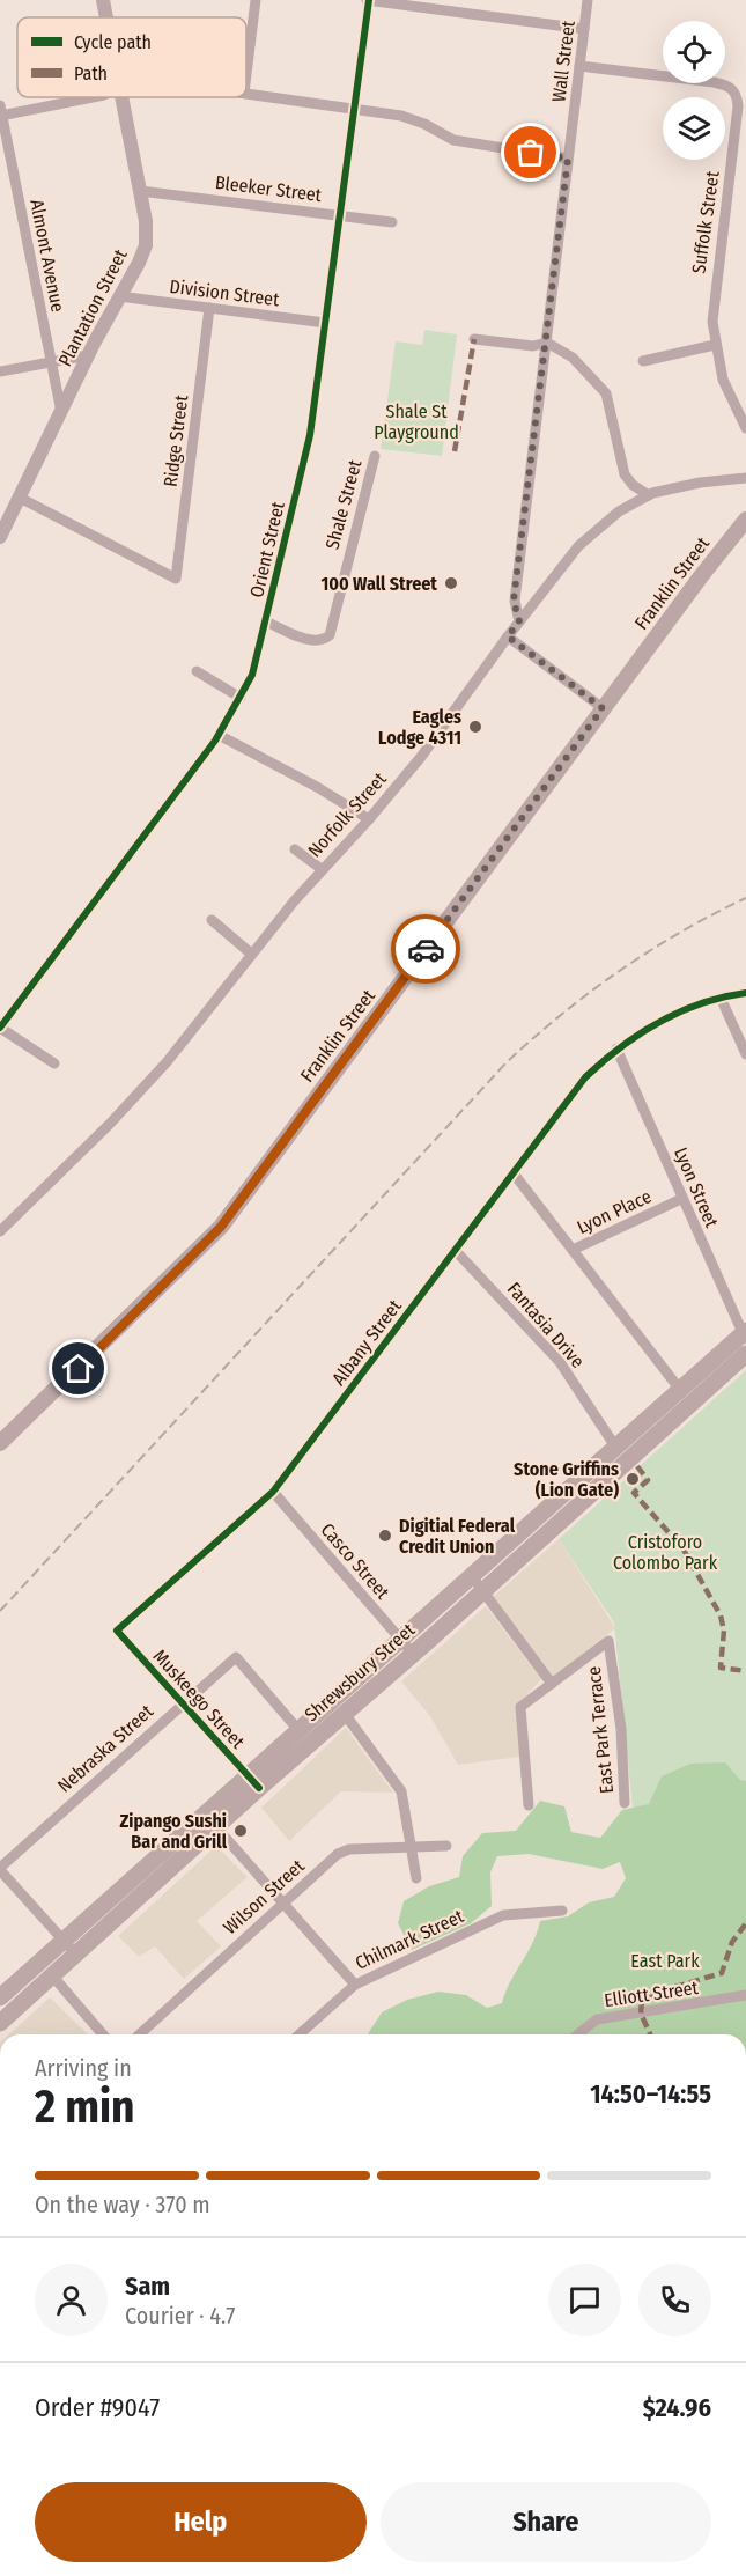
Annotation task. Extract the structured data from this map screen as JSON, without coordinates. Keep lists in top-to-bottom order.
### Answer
{
  "streets": {
    "main road": ["Franklin Street", "Shrewsbury Street"],
    "street": [
      "Wall Street",
      "Bleeker Street",
      "Suffolk Street",
      "Almont Avenue",
      "Division Street",
      "Plantation Street",
      "Ridge Street",
      "Shale Street",
      "Orient Street",
      "Norfolk Street",
      "Lyon Street",
      "Lyon Place",
      "Fantasia Drive",
      "Albany Street",
      "Casco Street",
      "Muskeego Street",
      "East Park Terrace",
      "Nebraska Street",
      "Wilson Street",
      "Chilmark Street",
      "Elliott Street"
    ]
  },
  "crossings": [
    ["Wall Street", "Suffolk Street"],
    ["Wall Street", "Norfolk Street"],
    ["Bleeker Street", "Plantation Street"],
    ["Bleeker Street", "Orient Street"],
    ["Almont Avenue", "Plantation Street"],
    ["Division Street", "Plantation Street"],
    ["Division Street", "Ridge Street"],
    ["Division Street", "Orient Street"],
    ["Plantation Street", "Ridge Street"],
    ["Shale Street", "Orient Street"],
    ["Lyon Street", "Lyon Place"],
    ["Lyon Street", "Albany Street"],
    ["Lyon Street", "Shrewsbury Street"],
    ["Lyon Place", "Albany Street"],
    ["Fantasia Drive", "Albany Street"],
    ["Fantasia Drive", "Shrewsbury Street"],
    ["Albany Street", "Casco Street"],
    ["Albany Street", "Muskeego Street"],
    ["Casco Street", "Shrewsbury Street"],
    ["Shrewsbury Street", "Muskeego Street"],
    ["Shrewsbury Street", "Nebraska Street"],
    ["Muskeego Street", "Nebraska Street"]
  ],
  "parks": ["Shale St Playground", "Cristoforo Colombo Park", "East Park"],
  "places": [
    "100 Wall Street",
    "Eagles Lodge 4311",
    "Stone Griffins (Lion Gate)",
    "Digitial Federal Credit Union",
    "Zipango Sushi Bar and Grill"
  ],
  "legend": ["Cycle path", "Path"],
  "page": {
    "heading": ["2 min", "Arriving in", "14:50–14:55"],
    "panel": [
      "Sam",
      "Courier · 4.7",
      "Order #9047",
      "$24.96"
    ],
    "bar": "On the way · 370 m",
    "buttons": ["Help", "Share"]
  }
}
